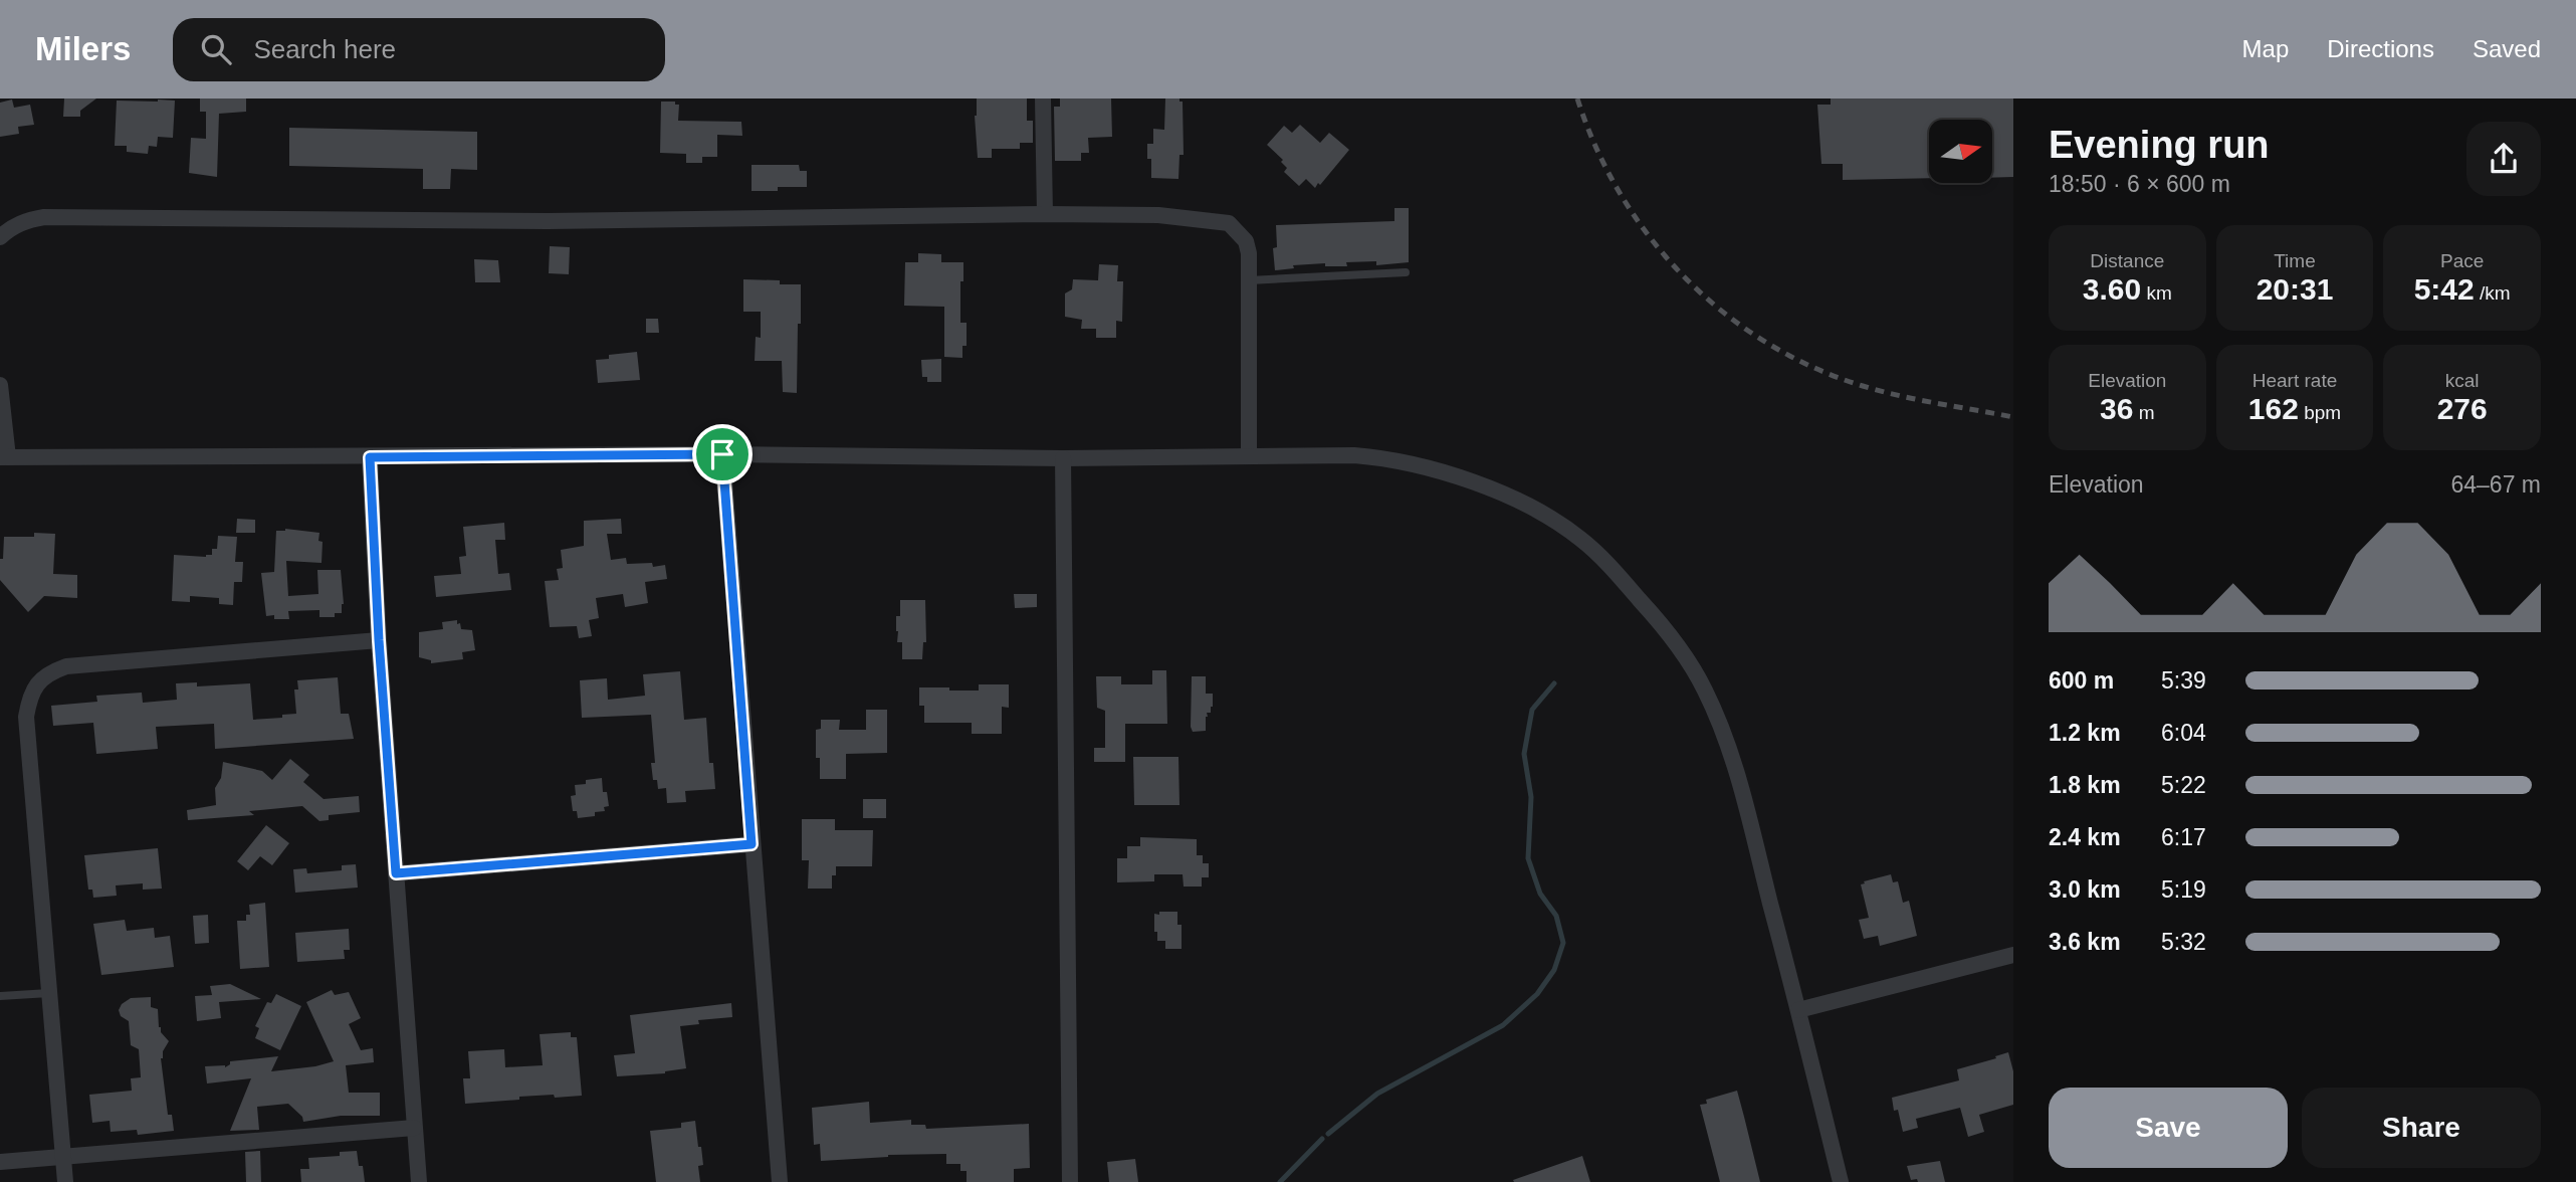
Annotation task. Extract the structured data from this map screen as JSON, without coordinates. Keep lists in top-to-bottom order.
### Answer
{
  "north": "right",
  "page": {
    "header": "Milers",
    "search": "Search here",
    "nav": ["Map", "Directions", "Saved"],
    "heading": ["Evening run", "18:50 · 6 × 600 m"],
    "stats": [
      ["Distance", "3.60 km"],
      ["Time", "20:31"],
      ["Pace", "5:42 /km"],
      ["Elevation", "36 m"],
      ["Heart rate", "162 bpm"],
      ["kcal", "276"]
    ],
    "chart": ["Elevation", "64–67 m"],
    "list": [
      {
        "name": "600 m",
        "note": "5:39"
      },
      {
        "name": "1.2 km",
        "note": "6:04"
      },
      {
        "name": "1.8 km",
        "note": "5:22"
      },
      {
        "name": "2.4 km",
        "note": "6:17"
      },
      {
        "name": "3.0 km",
        "note": "5:19"
      },
      {
        "name": "3.6 km",
        "note": "5:32"
      }
    ],
    "buttons": ["Save", "Share"]
  }
}
